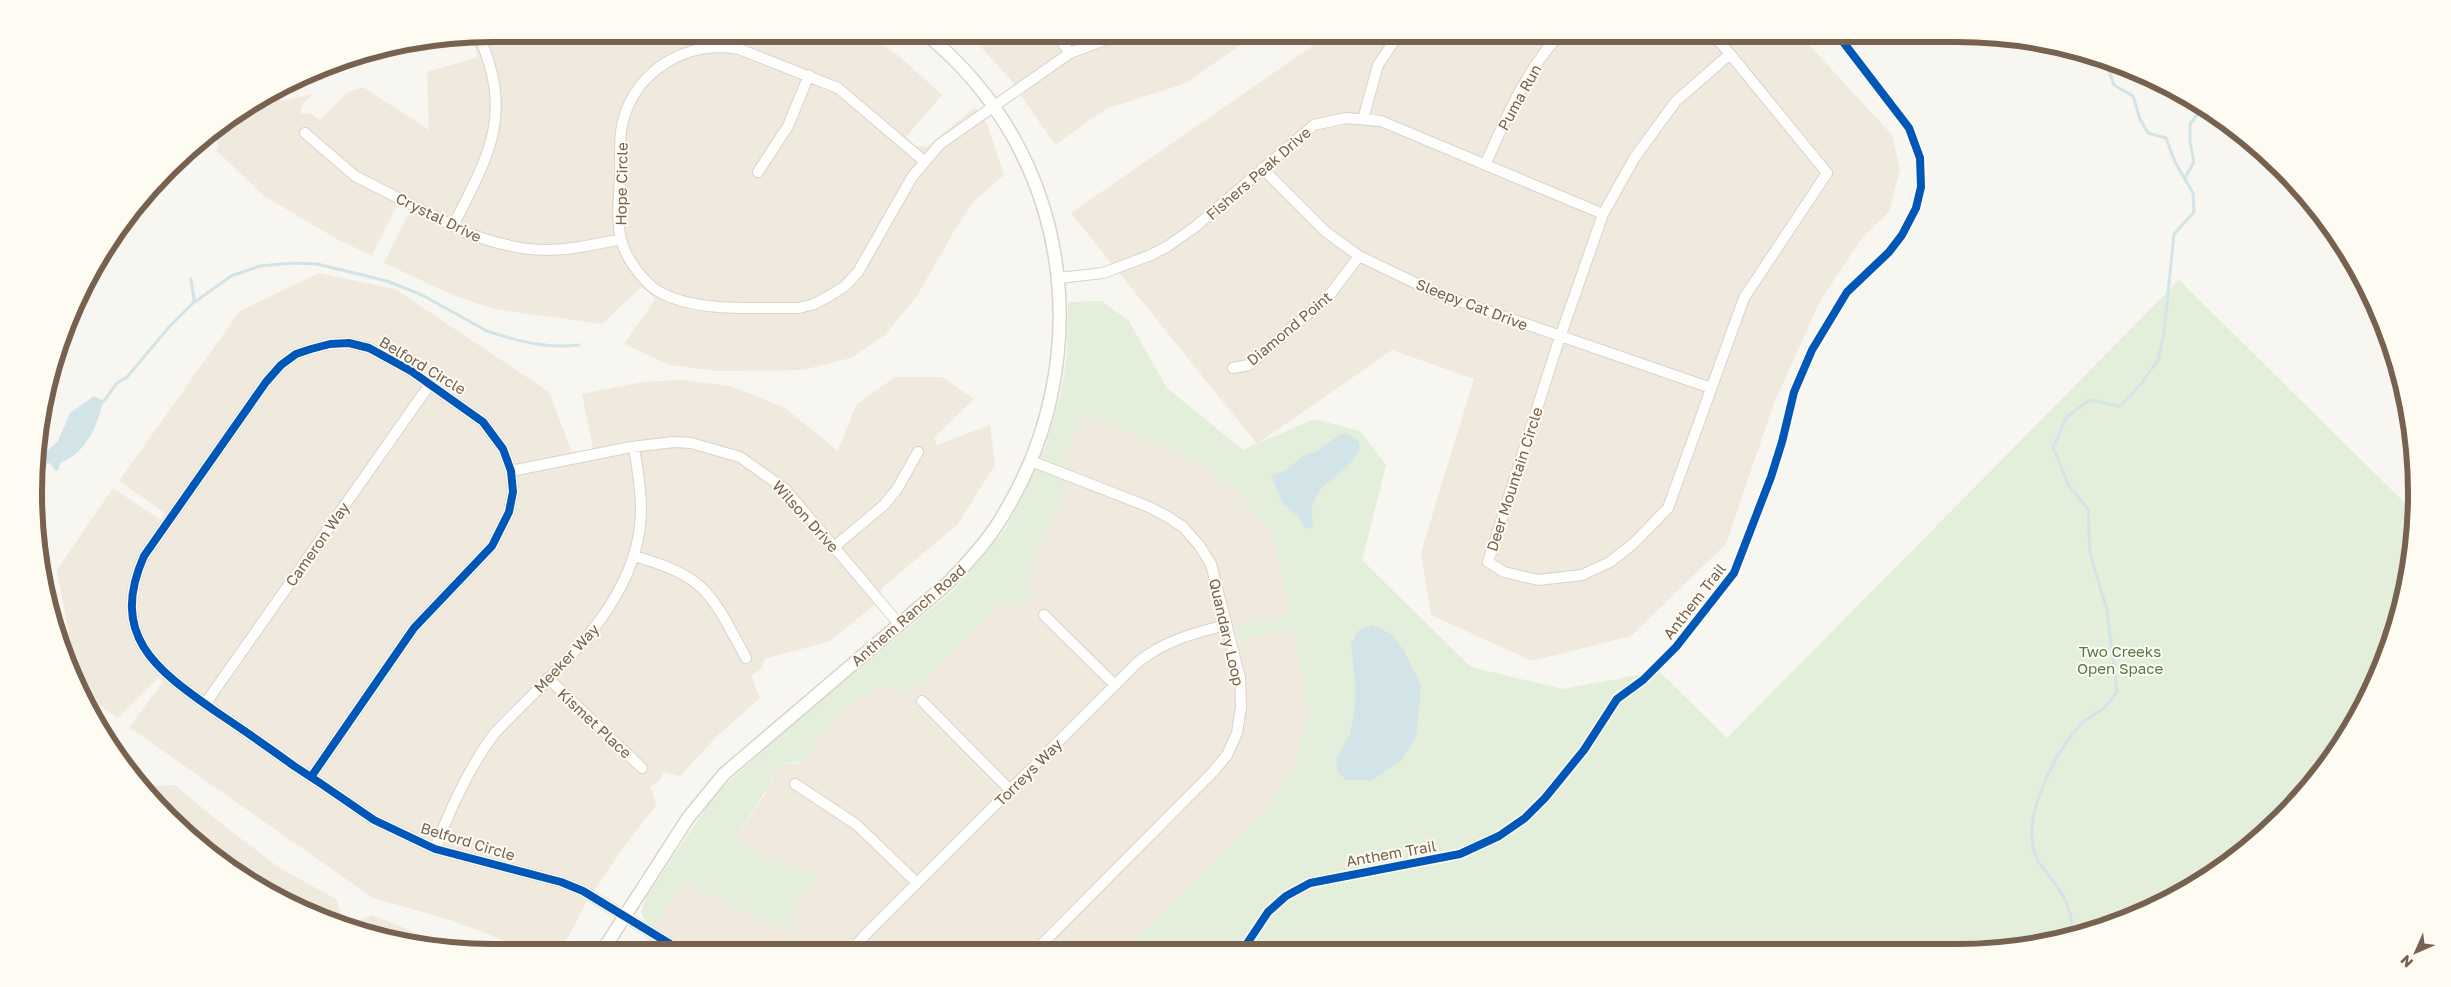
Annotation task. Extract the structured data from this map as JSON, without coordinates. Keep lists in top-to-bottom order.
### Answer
{
  "streets": {
    "street": [
      "Puma Run",
      "Fishers Peak Drive",
      "Hope Circle",
      "Crystal Drive",
      "Sleepy Cat Drive",
      "Diamond Point",
      "Belford Circle",
      "Deer Mountain Circle",
      "Wilson Drive",
      "Cameron Way",
      "Anthem Ranch Road",
      "Quandary Loop",
      "Meeker Way",
      "Kismet Place",
      "Torreys Way"
    ],
    "cycle path": ["Anthem Trail"]
  },
  "crossings": [
    ["Puma Run", "Fishers Peak Drive"],
    ["Fishers Peak Drive", "Sleepy Cat Drive"],
    ["Fishers Peak Drive", "Deer Mountain Circle"],
    ["Fishers Peak Drive", "Anthem Ranch Road"],
    ["Hope Circle", "Crystal Drive"],
    ["Hope Circle", "Anthem Ranch Road"],
    ["Sleepy Cat Drive", "Diamond Point"],
    ["Sleepy Cat Drive", "Deer Mountain Circle"],
    ["Belford Circle", "Wilson Drive"],
    ["Belford Circle", "Cameron Way"],
    ["Belford Circle", "Anthem Ranch Road"],
    ["Belford Circle", "Meeker Way"],
    ["Wilson Drive", "Anthem Ranch Road"],
    ["Wilson Drive", "Meeker Way"],
    ["Anthem Ranch Road", "Quandary Loop"],
    ["Quandary Loop", "Torreys Way"],
    ["Meeker Way", "Kismet Place"]
  ],
  "parks": ["Two Creeks Open Space"],
  "north": "bottom left"
}
